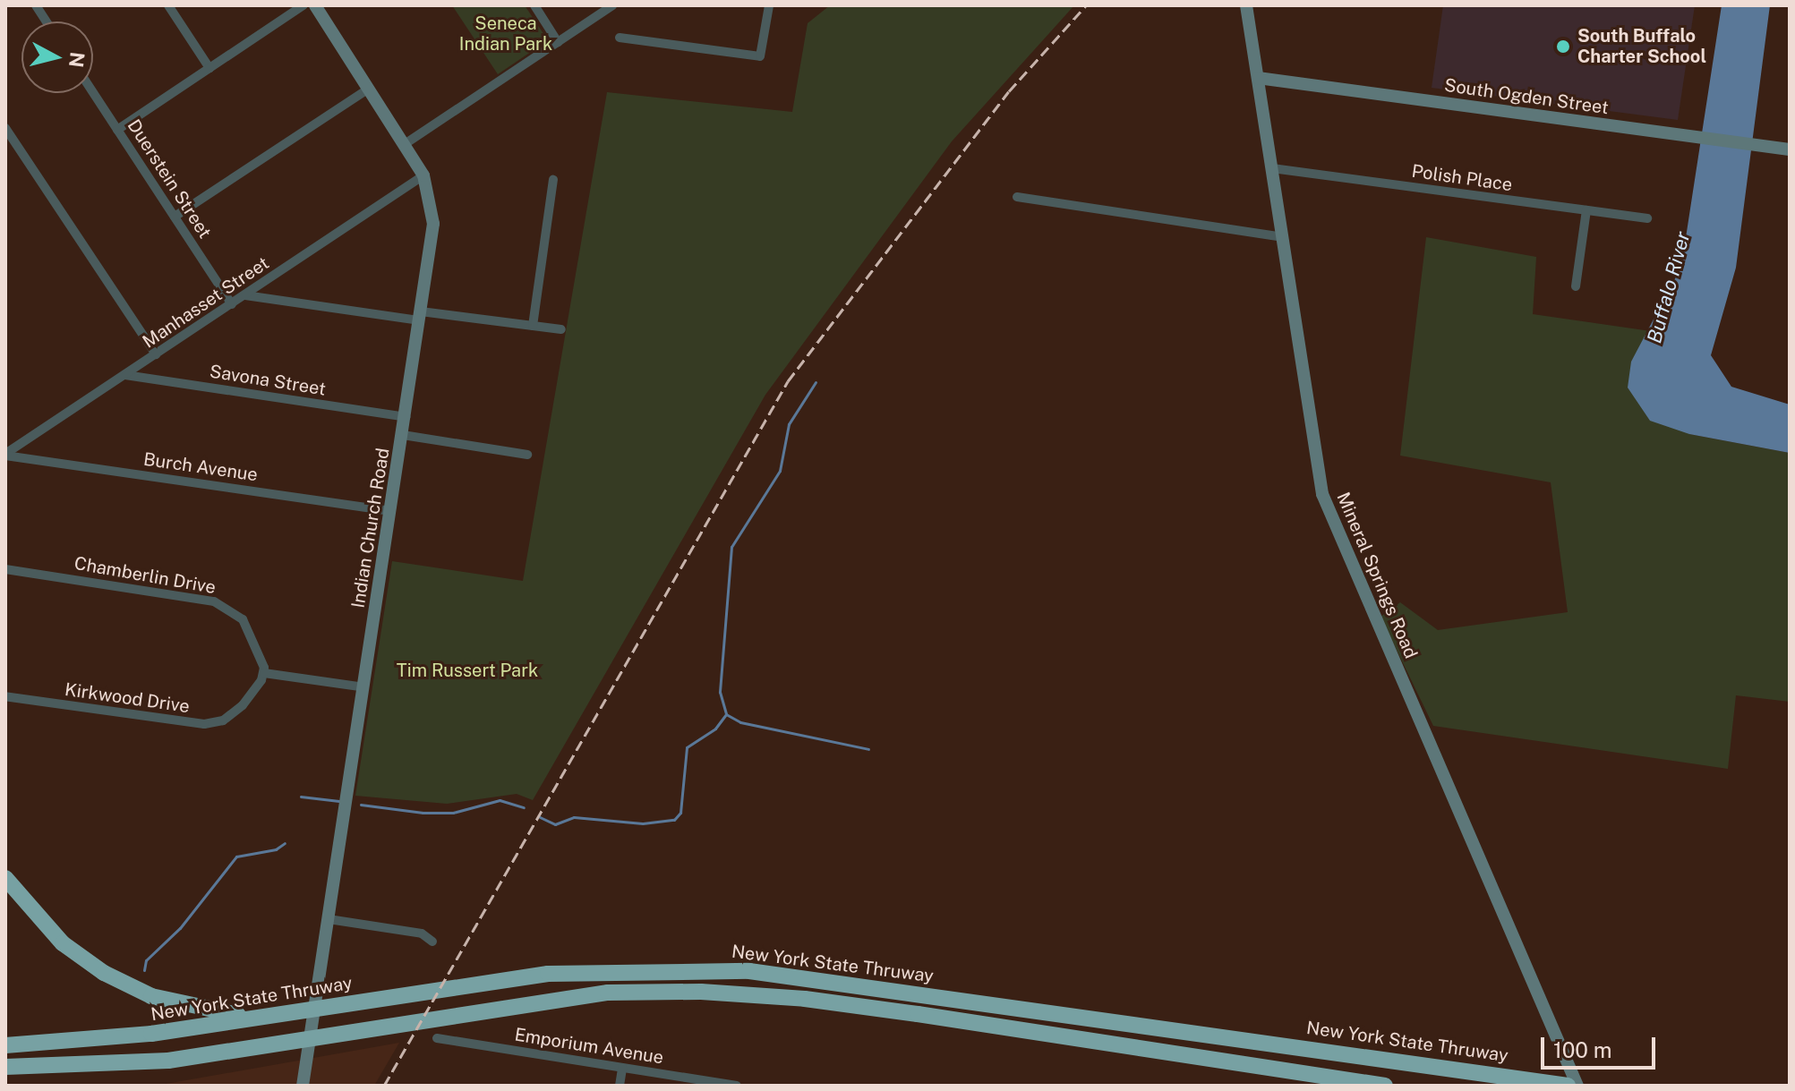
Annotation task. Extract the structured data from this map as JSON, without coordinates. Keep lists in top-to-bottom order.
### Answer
{
  "streets": {
    "highway": ["New York State Thruway"],
    "street": [
      "South Ogden Street",
      "Polish Place",
      "Duerstein Street",
      "Manhasset Street",
      "Savona Street",
      "Burch Avenue",
      "Indian Church Road",
      "Chamberlin Drive",
      "Mineral Springs Road",
      "Kirkwood Drive",
      "Emporium Avenue"
    ]
  },
  "crossings": [
    ["South Ogden Street", "Mineral Springs Road"],
    ["Polish Place", "Mineral Springs Road"],
    ["Duerstein Street", "Manhasset Street"],
    ["Manhasset Street", "Savona Street"],
    ["Manhasset Street", "Burch Avenue"],
    ["Manhasset Street", "Indian Church Road"],
    ["Savona Street", "Indian Church Road"],
    ["Burch Avenue", "Indian Church Road"],
    ["Chamberlin Drive", "Kirkwood Drive"]
  ],
  "water": ["Buffalo River"],
  "parks": ["Seneca Indian Park", "Tim Russert Park"],
  "places": ["South Buffalo Charter School"],
  "scale_bar": "100 m",
  "north": "right"
}
